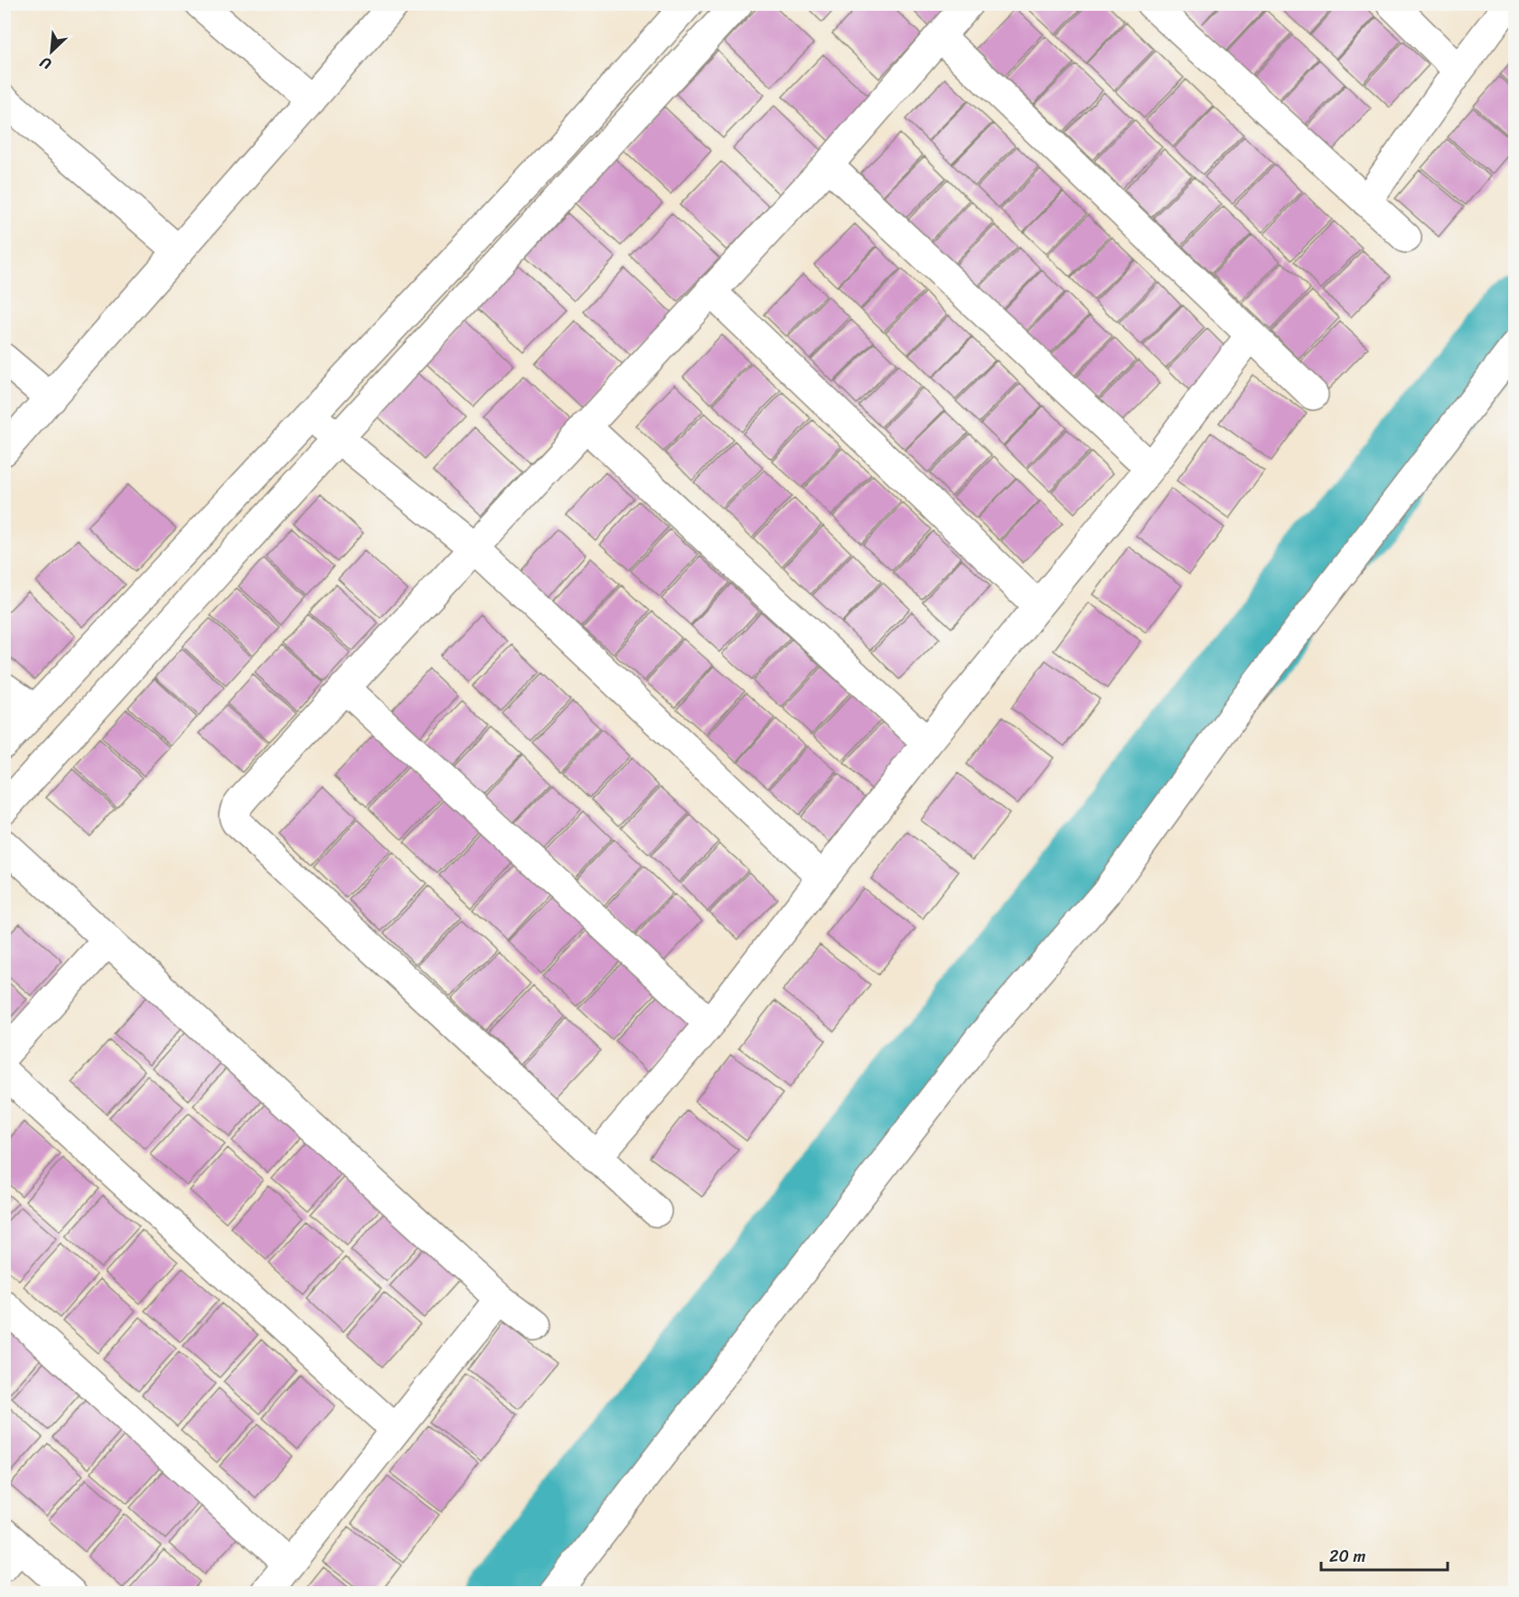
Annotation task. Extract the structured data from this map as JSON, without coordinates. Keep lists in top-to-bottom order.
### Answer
{
  "scale_bar": "20 m",
  "north": "bottom left"
}
